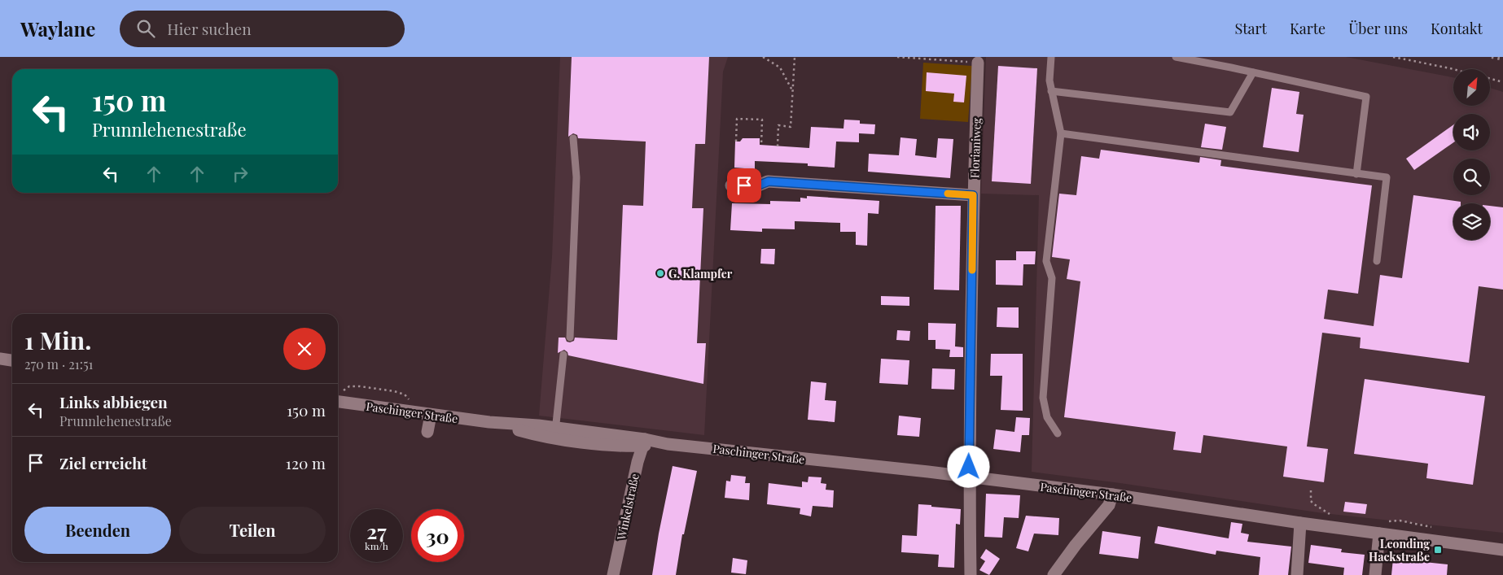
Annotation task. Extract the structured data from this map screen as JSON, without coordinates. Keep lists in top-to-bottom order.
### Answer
{
  "streets": {
    "street": ["Florianiweg", "Paschinger Straße", "Winkelstraße"]
  },
  "crossings": [
    ["Florianiweg", "Paschinger Straße"],
    ["Paschinger Straße", "Winkelstraße"]
  ],
  "places": {
    "other": ["G. Klampfer"],
    "transit": ["Leonding Hackstraße"]
  },
  "north": "top right",
  "page": {
    "header": "Waylane",
    "search": "Hier suchen",
    "nav": [
      "Start",
      "Karte",
      "Über uns",
      "Kontakt"
    ],
    "turn": ["150 m", "Prunnlehenestraße"],
    "heading": ["1 Min.", "270 m · 21:51"],
    "list": [
      {
        "name": "Links abbiegen",
        "note": "Prunnlehenestraße",
        "value": "150 m"
      },
      {
        "name": "Ziel erreicht",
        "value": "120 m"
      }
    ],
    "buttons": ["Beenden", "Teilen"],
    "speed": "27 km/h",
    "limit": "30"
  }
}
